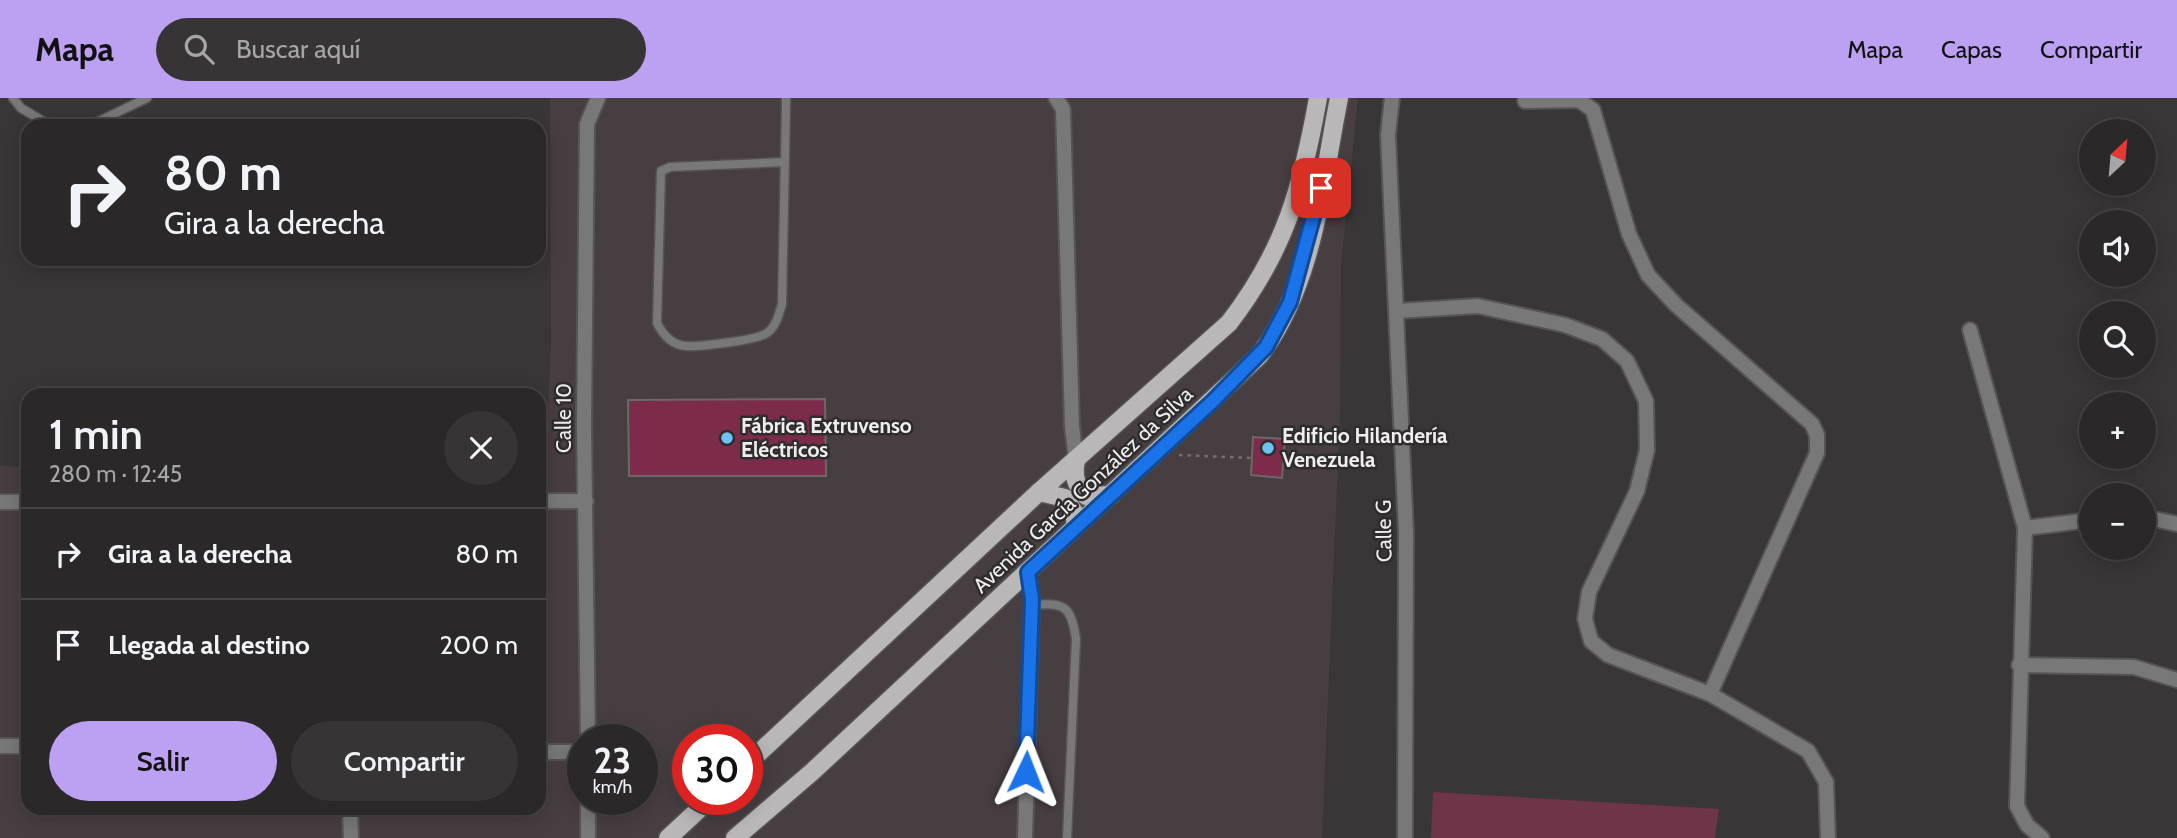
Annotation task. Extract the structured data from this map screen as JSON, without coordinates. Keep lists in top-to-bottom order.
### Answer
{
  "streets": {
    "main road": ["Avenida García González da Silva"],
    "street": ["Calle 10", "Calle G"]
  },
  "places": ["Fábrica Extruvenso Eléctricos", "Edificio Hilandería Venezuela"],
  "north": "top right",
  "page": {
    "header": "Mapa",
    "search": "Buscar aquí",
    "nav": ["Mapa", "Capas", "Compartir"],
    "map_buttons": ["+", "−"],
    "turn": ["80 m", "Gira a la derecha"],
    "heading": ["1 min", "280 m · 12:45"],
    "list": [
      {
        "name": "Gira a la derecha",
        "value": "80 m"
      },
      {
        "name": "Llegada al destino",
        "value": "200 m"
      }
    ],
    "buttons": ["Salir", "Compartir"],
    "speed": "23 km/h",
    "limit": "30"
  }
}
